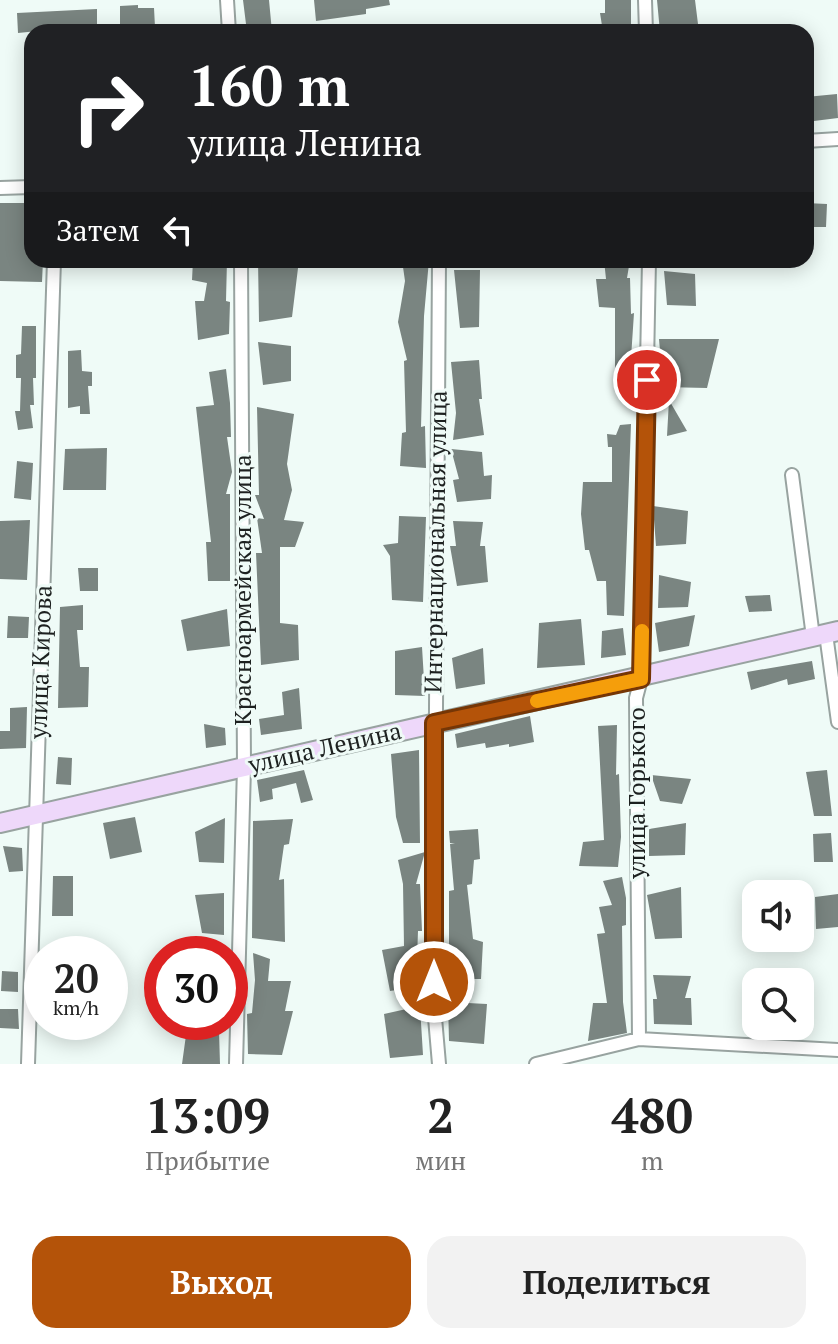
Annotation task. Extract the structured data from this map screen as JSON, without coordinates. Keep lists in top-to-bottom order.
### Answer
{
  "streets": {
    "street": [
      "Интернациональная улица",
      "Красноармейская улица",
      "улица Кирова",
      "улица Ленина",
      "улица Горького"
    ]
  },
  "crossings": [
    ["Интернациональная улица", "улица Ленина"],
    ["Красноармейская улица", "улица Ленина"],
    ["улица Кирова", "улица Ленина"],
    ["улица Ленина", "улица Горького"]
  ],
  "page": {
    "turn": ["160 m", "улица Ленина"],
    "then": "Затем",
    "speed": "20 km/h",
    "limit": "30",
    "eta": [
      "13:09",
      "Прибытие",
      "2",
      "мин",
      "480",
      "m"
    ],
    "buttons": ["Выход", "Поделиться"]
  }
}
